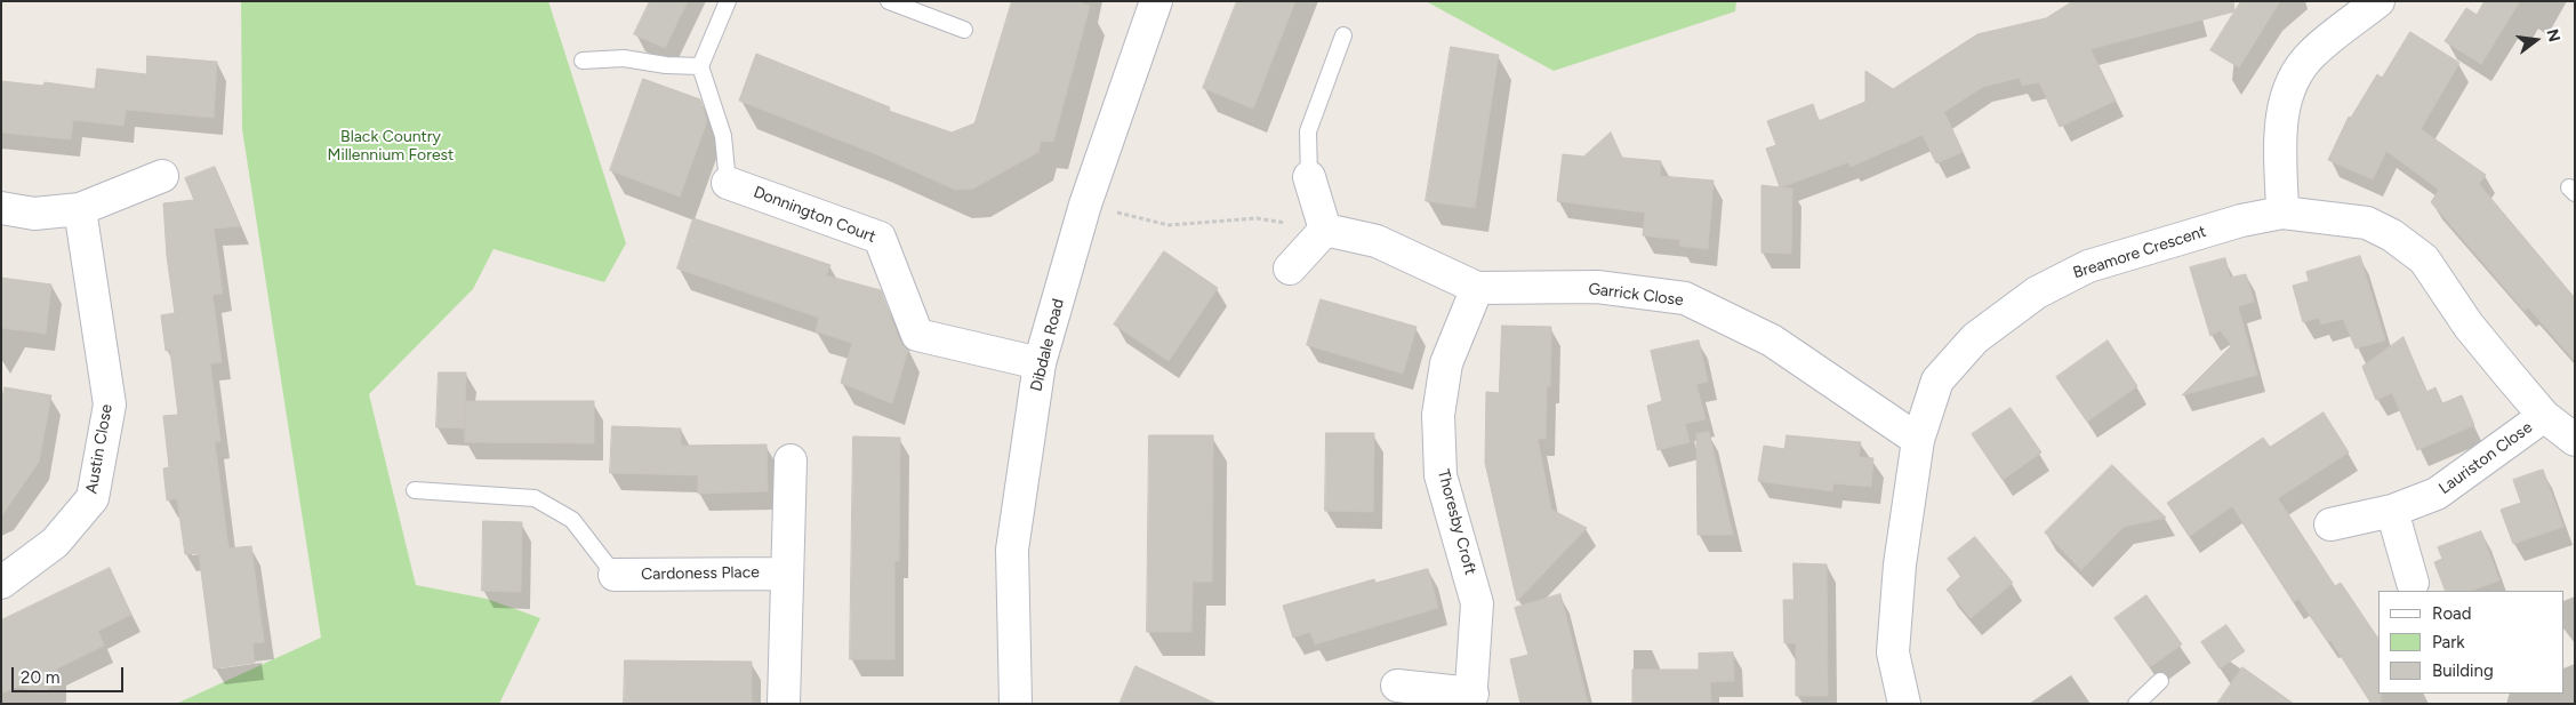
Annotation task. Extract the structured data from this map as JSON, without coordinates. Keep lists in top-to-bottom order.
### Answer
{
  "streets": {
    "street": [
      "Donnington Court",
      "Breamore Crescent",
      "Garrick Close",
      "Dibdale Road",
      "Austin Close",
      "Lauriston Close",
      "Thoresby Croft",
      "Cardoness Place"
    ]
  },
  "crossings": [
    ["Donnington Court", "Dibdale Road"],
    ["Breamore Crescent", "Garrick Close"],
    ["Breamore Crescent", "Lauriston Close"],
    ["Garrick Close", "Thoresby Croft"]
  ],
  "parks": ["Black Country Millennium Forest"],
  "legend": ["Road", "Park", "Building"],
  "scale_bar": "20 m",
  "north": "right"
}
